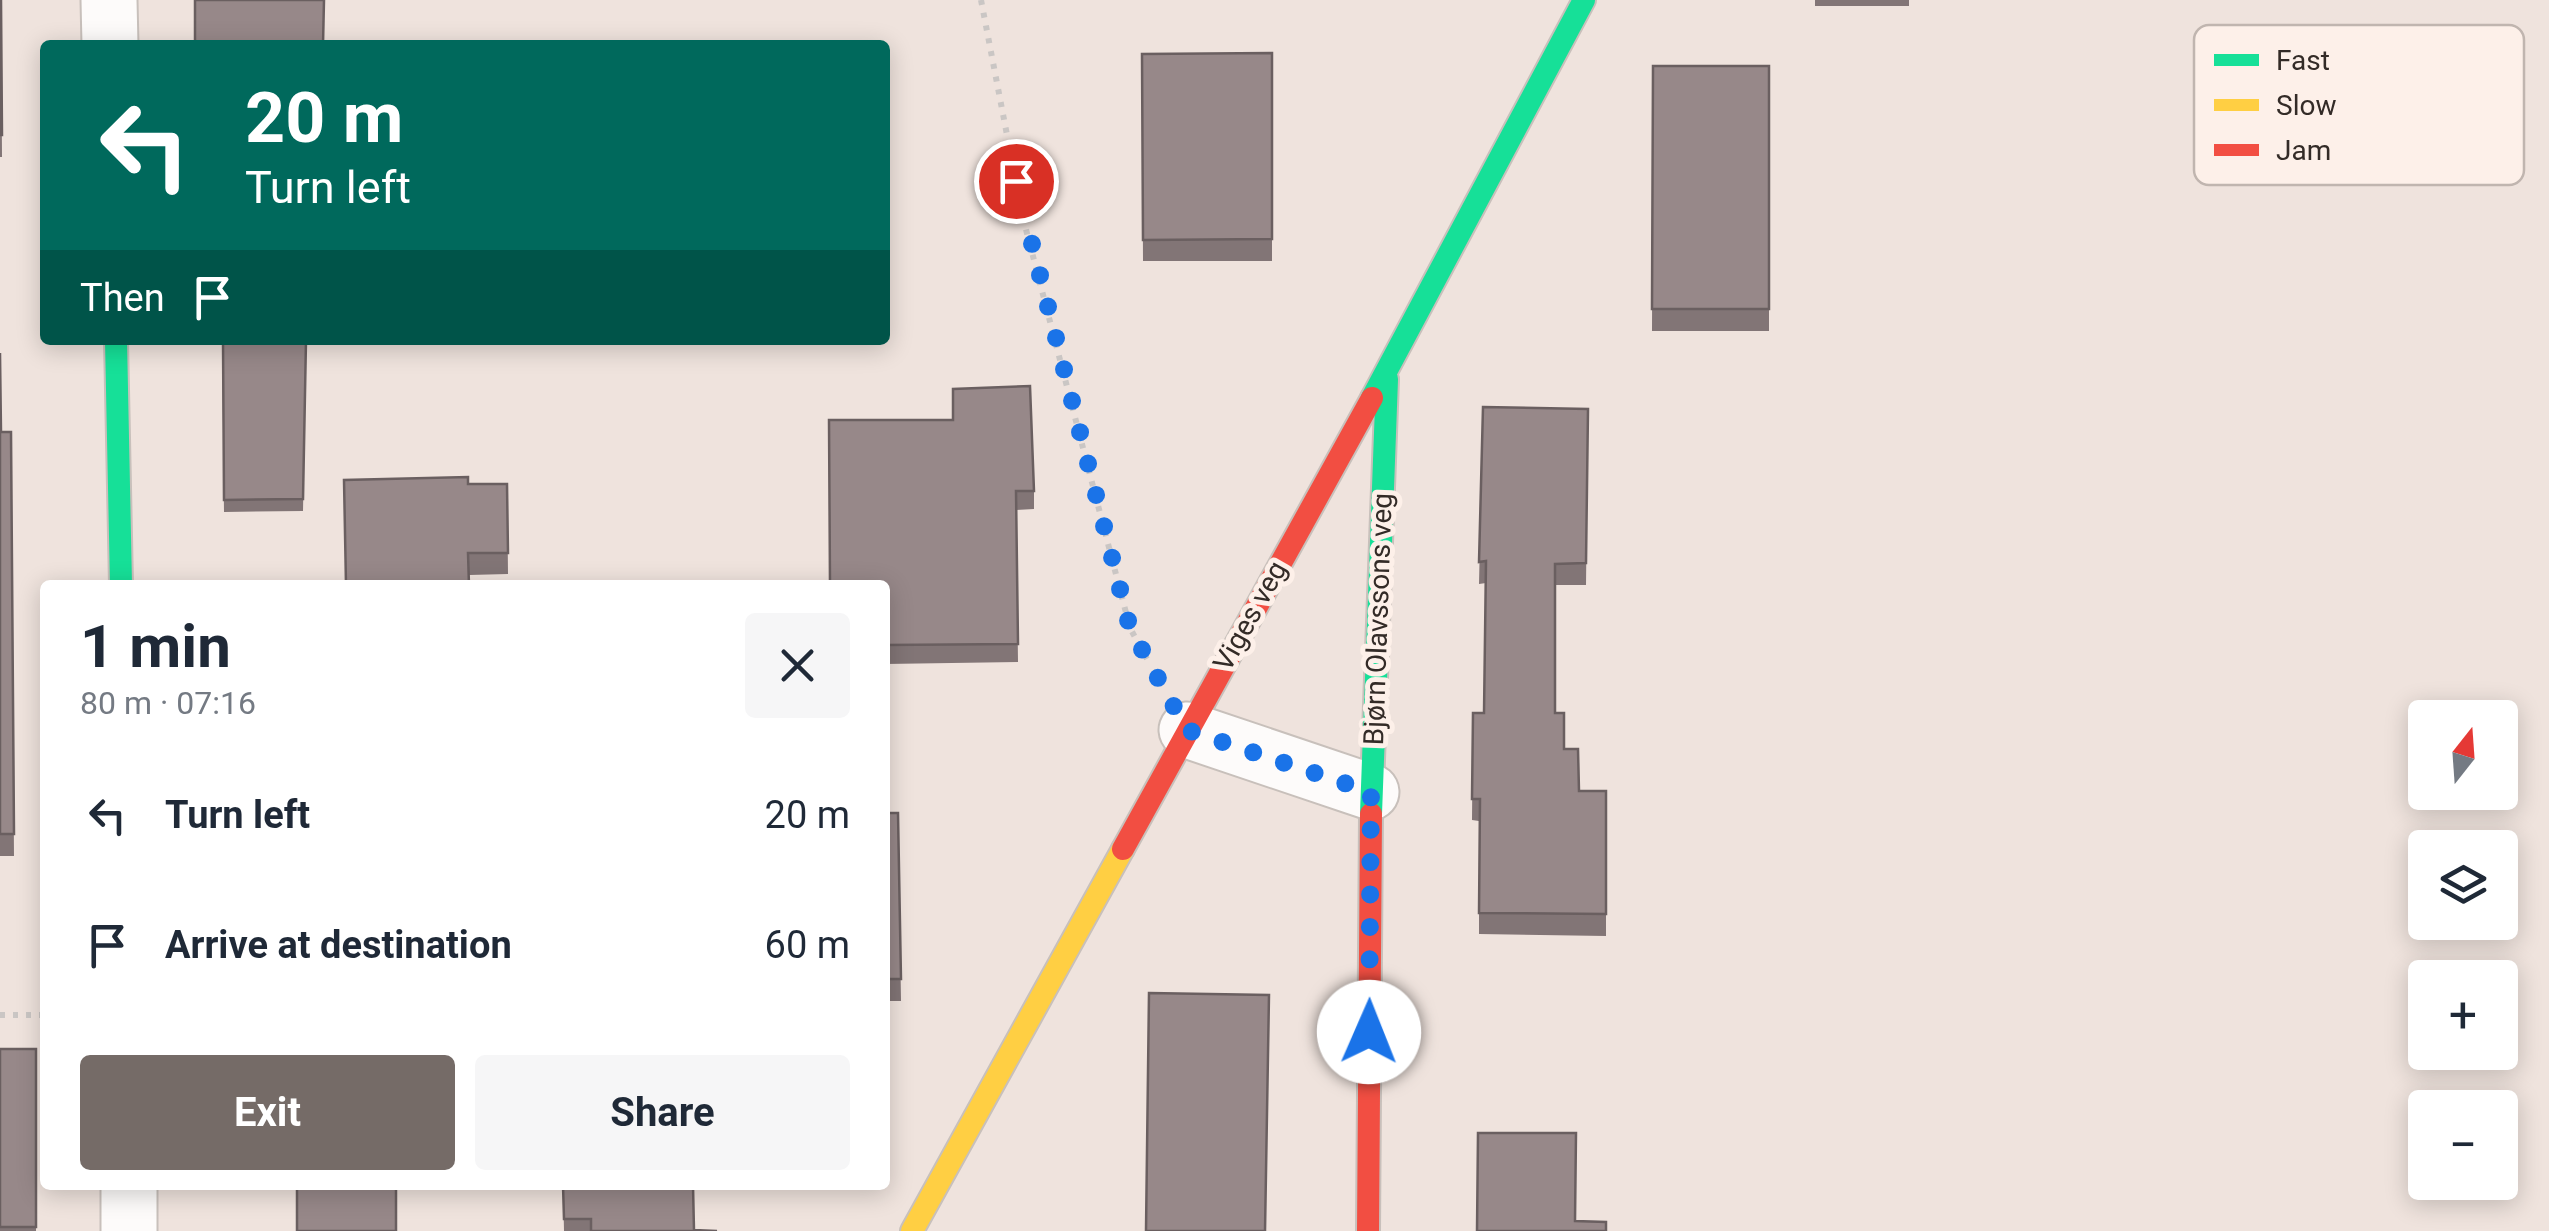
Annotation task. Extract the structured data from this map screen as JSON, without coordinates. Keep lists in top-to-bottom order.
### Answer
{
  "streets": {
    "street": ["Viges veg", "Bjørn Olavssons veg"]
  },
  "crossings": [
    ["Viges veg", "Bjørn Olavssons veg"]
  ],
  "legend": ["Fast", "Slow", "Jam"],
  "north": "top",
  "page": {
    "turn": ["20 m", "Turn left"],
    "then": "Then",
    "heading": ["1 min", "80 m · 07:16"],
    "map_buttons": ["+", "−"],
    "list": [
      {
        "name": "Turn left",
        "value": "20 m"
      },
      {
        "name": "Arrive at destination",
        "value": "60 m"
      }
    ],
    "buttons": ["Exit", "Share"]
  }
}
